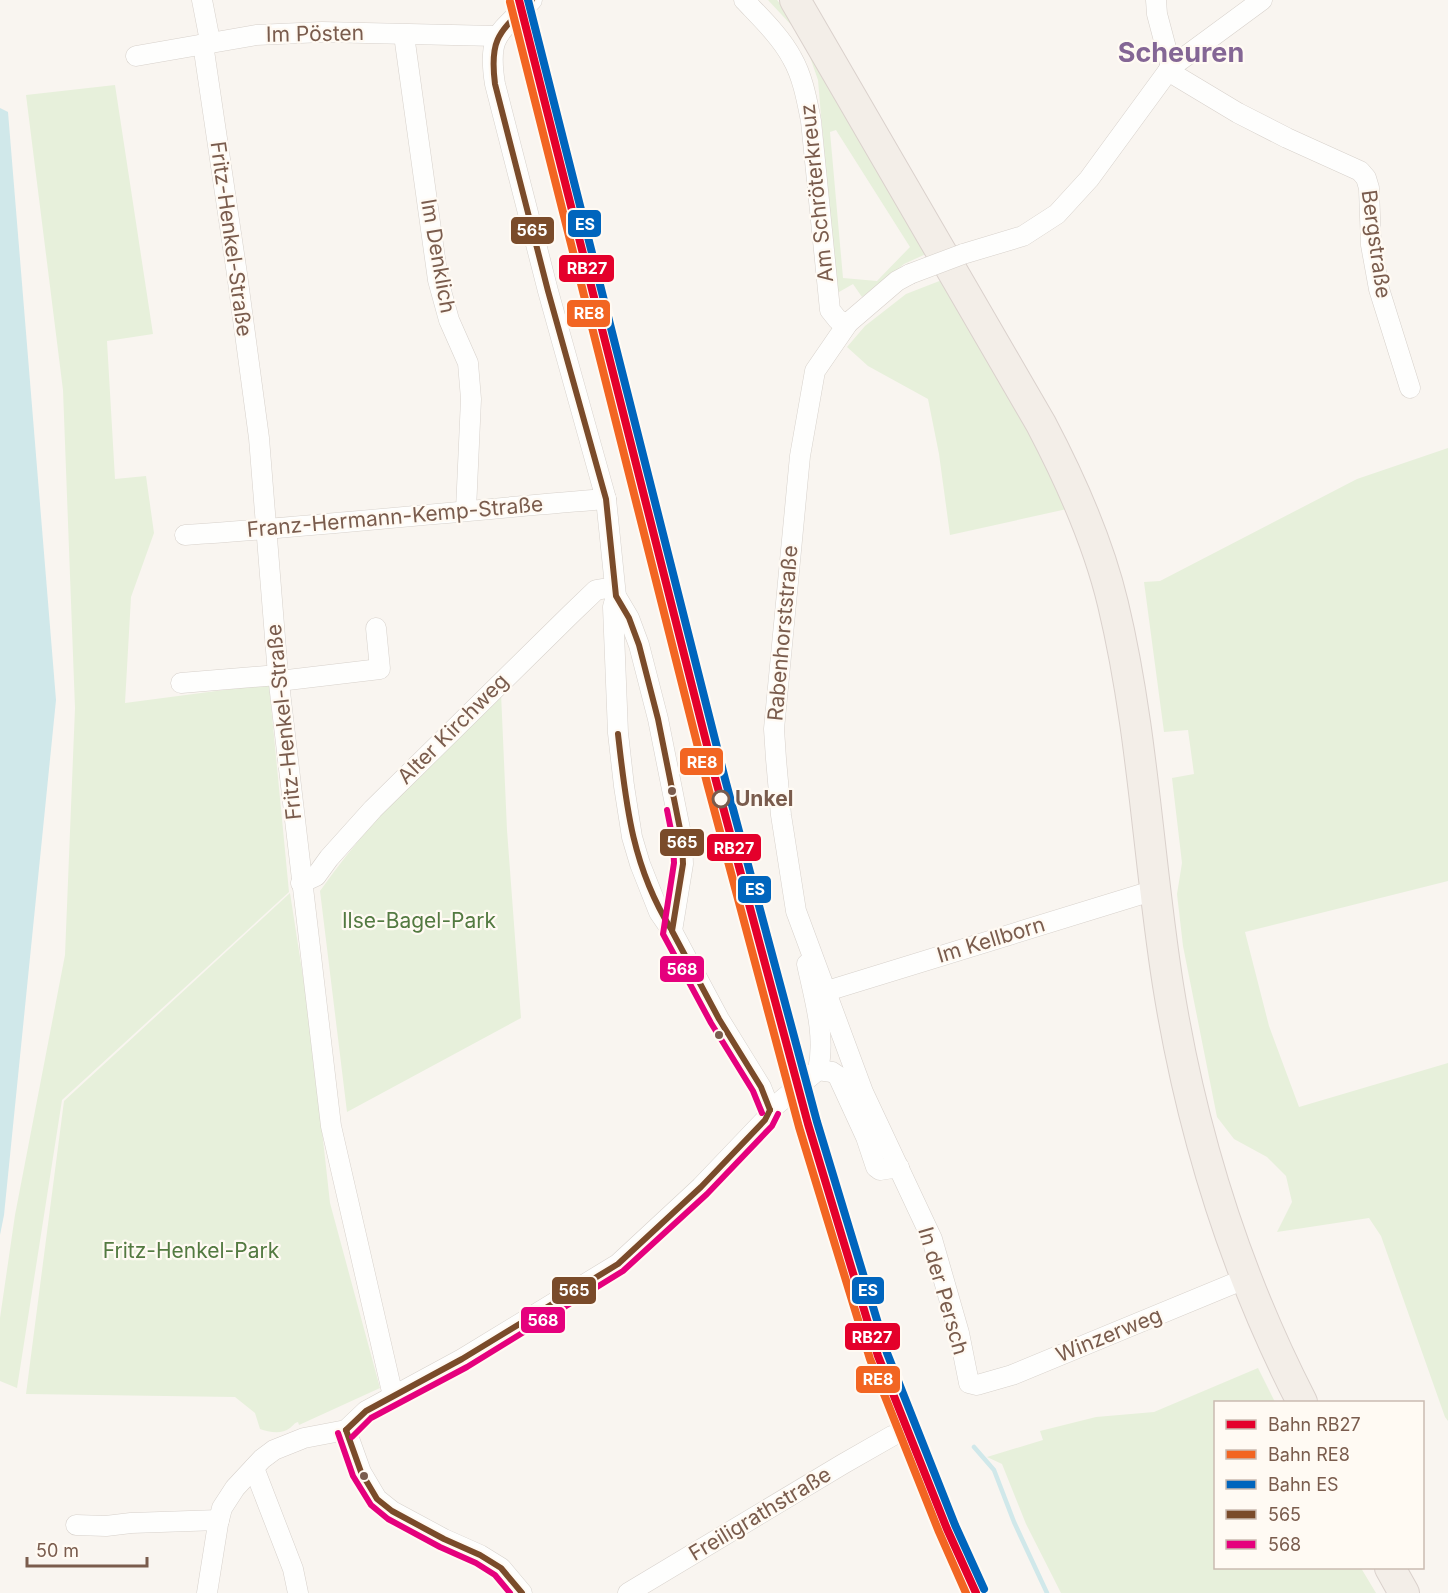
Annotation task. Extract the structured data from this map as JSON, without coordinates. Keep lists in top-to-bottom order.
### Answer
{
  "streets": {
    "street": [
      "Im Pösten",
      "Am Schröterkreuz",
      "Fritz-Henkel-Straße",
      "Bergstraße",
      "Im Denklich",
      "Franz-Hermann-Kemp-Straße",
      "Rabenhorststraße",
      "Alter Kirchweg",
      "Im Kellborn",
      "In der Persch",
      "Winzerweg",
      "Freiligrathstraße"
    ]
  },
  "crossings": [
    ["Im Pösten", "Fritz-Henkel-Straße"],
    ["Im Pösten", "Im Denklich"],
    ["Am Schröterkreuz", "Rabenhorststraße"],
    ["Fritz-Henkel-Straße", "Franz-Hermann-Kemp-Straße"],
    ["Fritz-Henkel-Straße", "Alter Kirchweg"],
    ["Bergstraße", "Rabenhorststraße"],
    ["Im Denklich", "Franz-Hermann-Kemp-Straße"],
    ["Rabenhorststraße", "Im Kellborn"],
    ["Rabenhorststraße", "In der Persch"],
    ["Im Kellborn", "In der Persch"],
    ["In der Persch", "Winzerweg"]
  ],
  "districts": ["Scheuren"],
  "parks": ["Ilse-Bagel-Park", "Fritz-Henkel-Park"],
  "places": ["Unkel"],
  "lines": [
    "rail line RB27",
    "rail line ES",
    "transit line 565",
    "rail line RE8",
    "transit line 568"
  ],
  "legend": [
    "Bahn RB27",
    "Bahn RE8",
    "Bahn ES",
    "565",
    "568"
  ],
  "scale_bar": "50 m"
}
